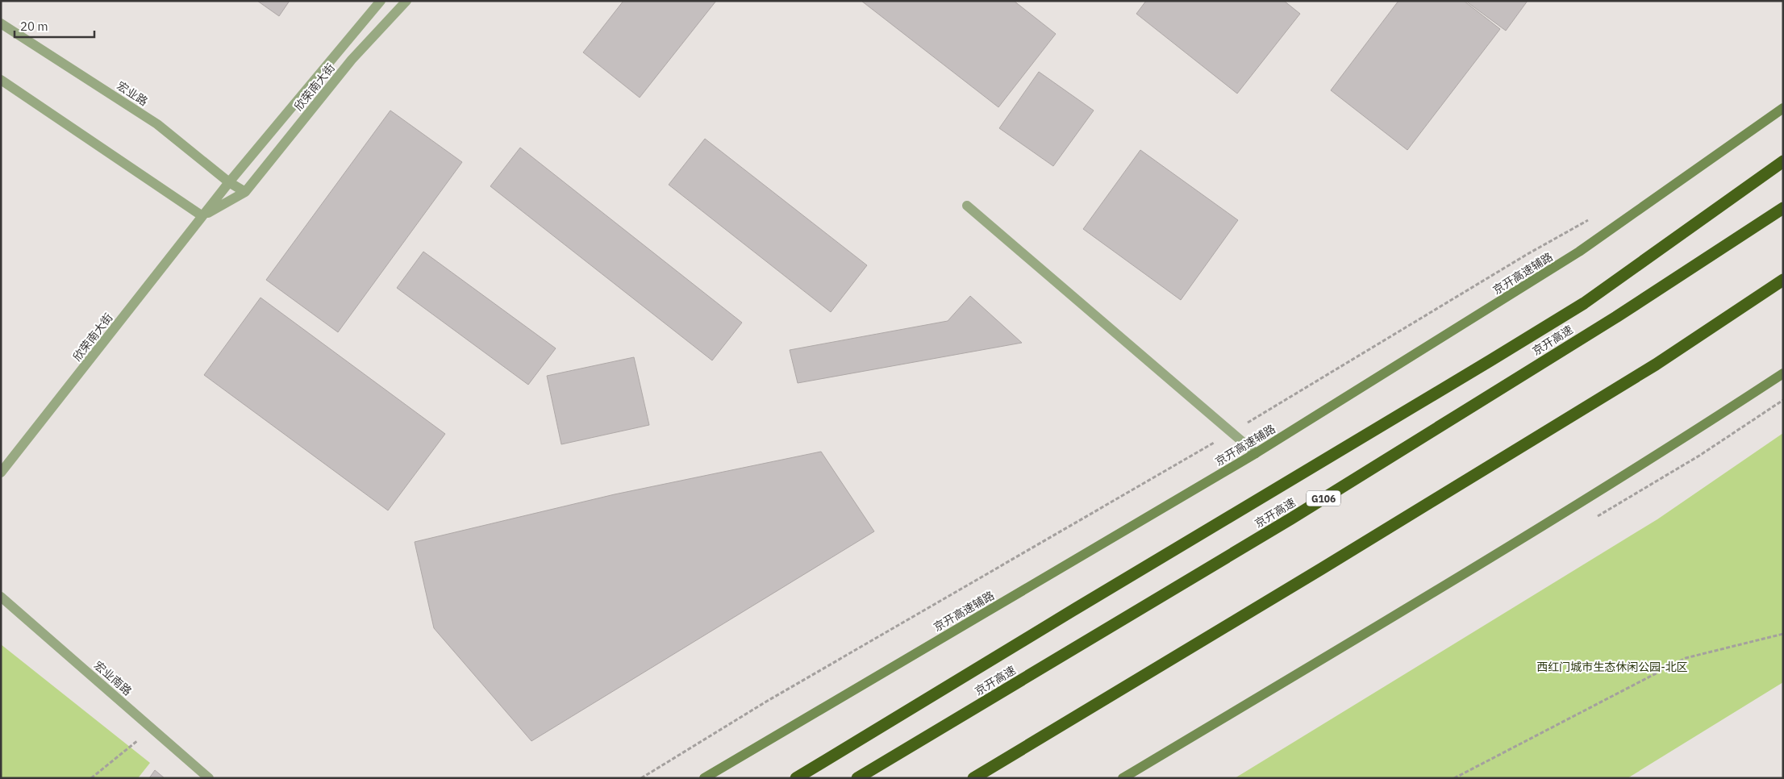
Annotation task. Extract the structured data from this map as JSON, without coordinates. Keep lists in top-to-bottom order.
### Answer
{
  "streets": {
    "highway": ["京开高速", "G106"],
    "main road": ["京开高速辅路"],
    "street": ["欣荣南大街", "宏业路", "宏业南路"]
  },
  "crossings": [
    ["欣荣南大街", "宏业路"]
  ],
  "parks": ["西红门城市生态休闲公园-北区"],
  "scale_bar": "20 m"
}
